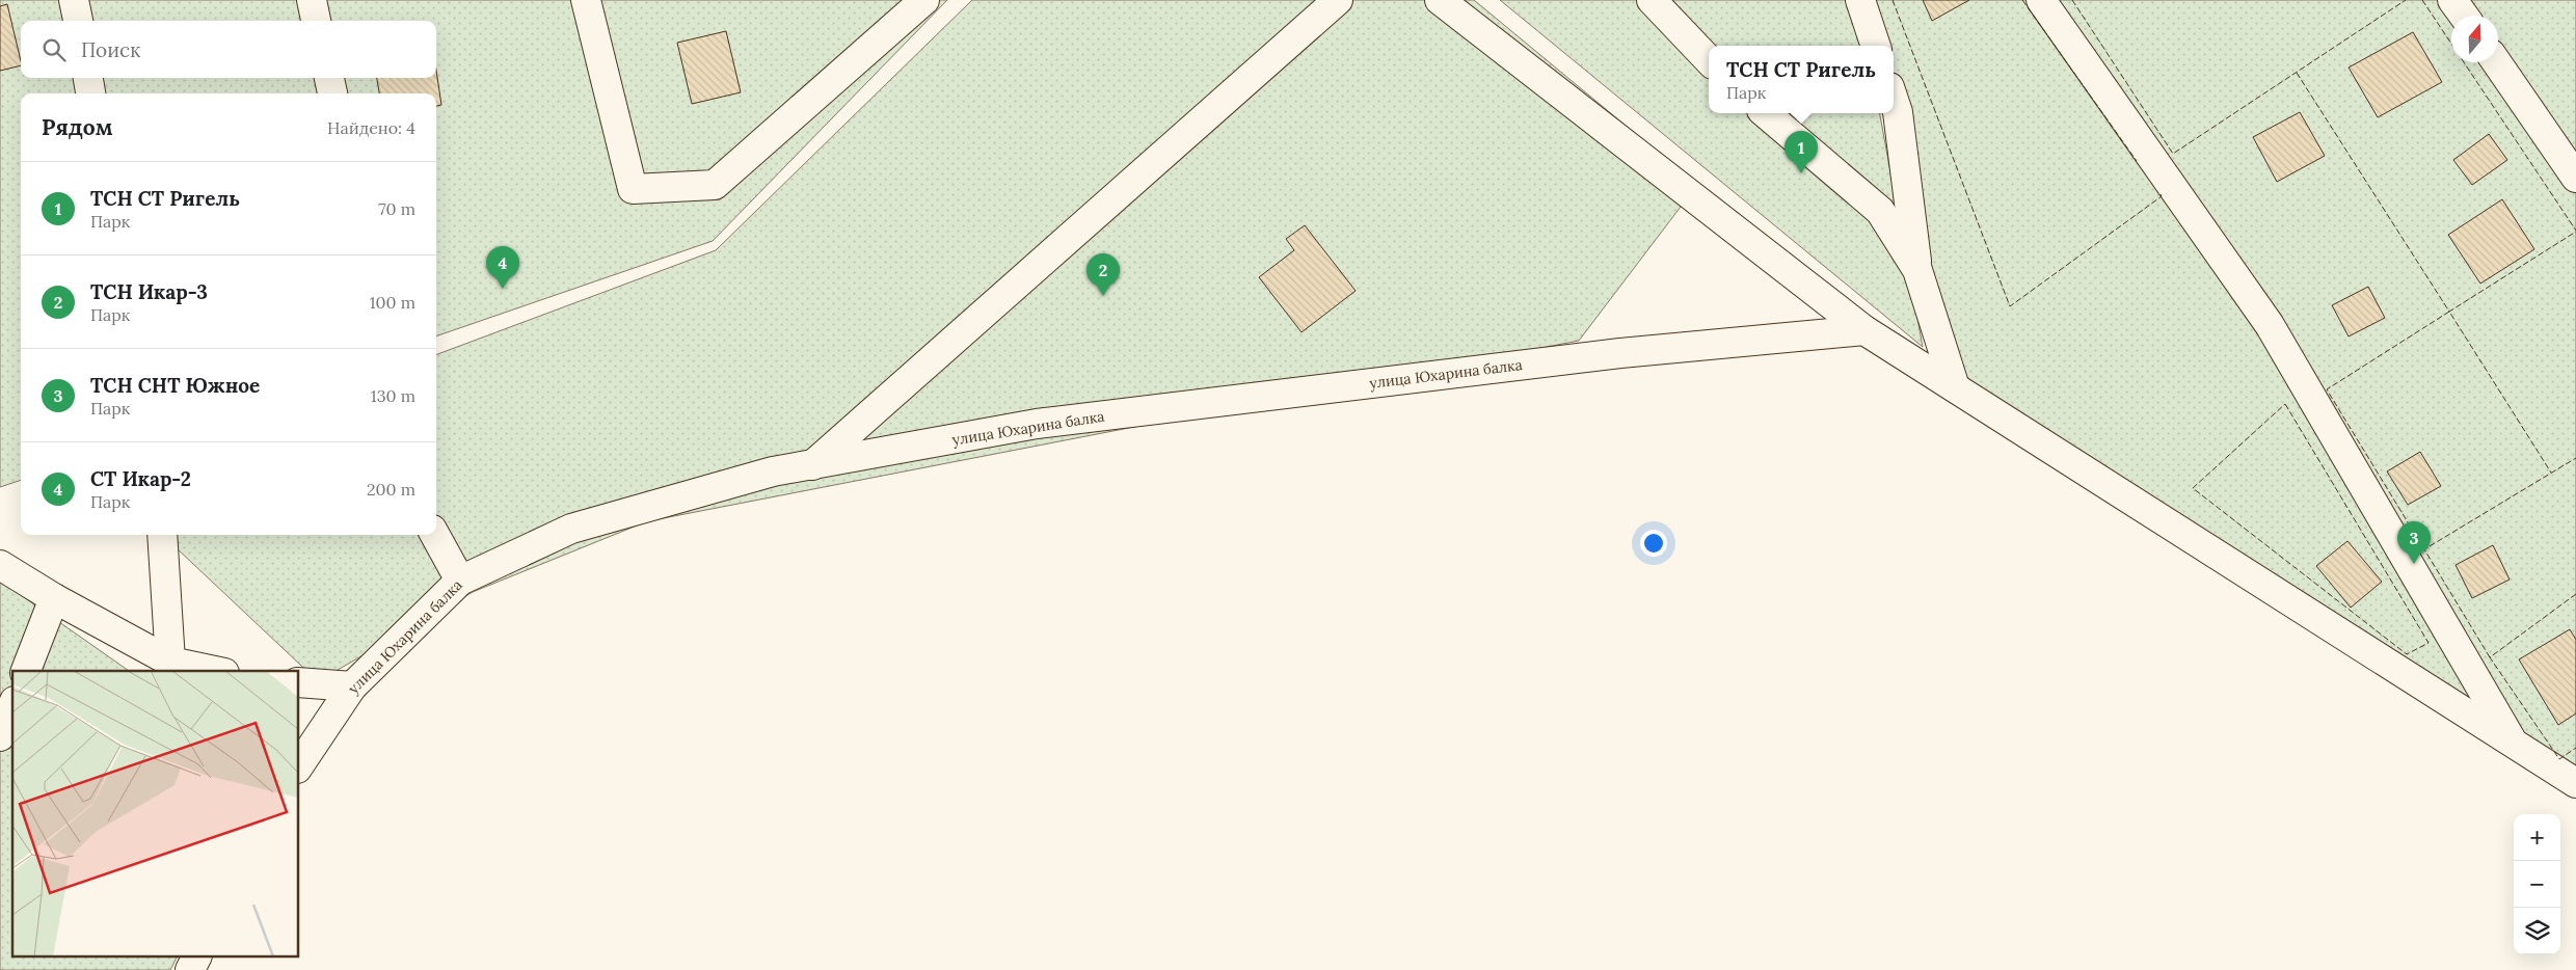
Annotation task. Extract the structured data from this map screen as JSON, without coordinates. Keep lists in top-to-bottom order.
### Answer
{
  "streets": {
    "street": ["улица Юхарина балка"]
  },
  "north": "top",
  "page": {
    "search": "Поиск",
    "popup": ["ТСН СТ Ригель", "Парк"],
    "heading": ["Рядом", "Найдено: 4"],
    "pins": [
      "1",
      "4",
      "2",
      "3"
    ],
    "list": [
      {
        "mark": "1",
        "name": "ТСН СТ Ригель",
        "note": "Парк",
        "value": "70 m"
      },
      {
        "mark": "2",
        "name": "ТСН Икар-3",
        "note": "Парк",
        "value": "100 m"
      },
      {
        "mark": "3",
        "name": "ТСН СНТ Южное",
        "note": "Парк",
        "value": "130 m"
      },
      {
        "mark": "4",
        "name": "СТ Икар-2",
        "note": "Парк",
        "value": "200 m"
      }
    ],
    "map_buttons": ["+", "−"]
  }
}
